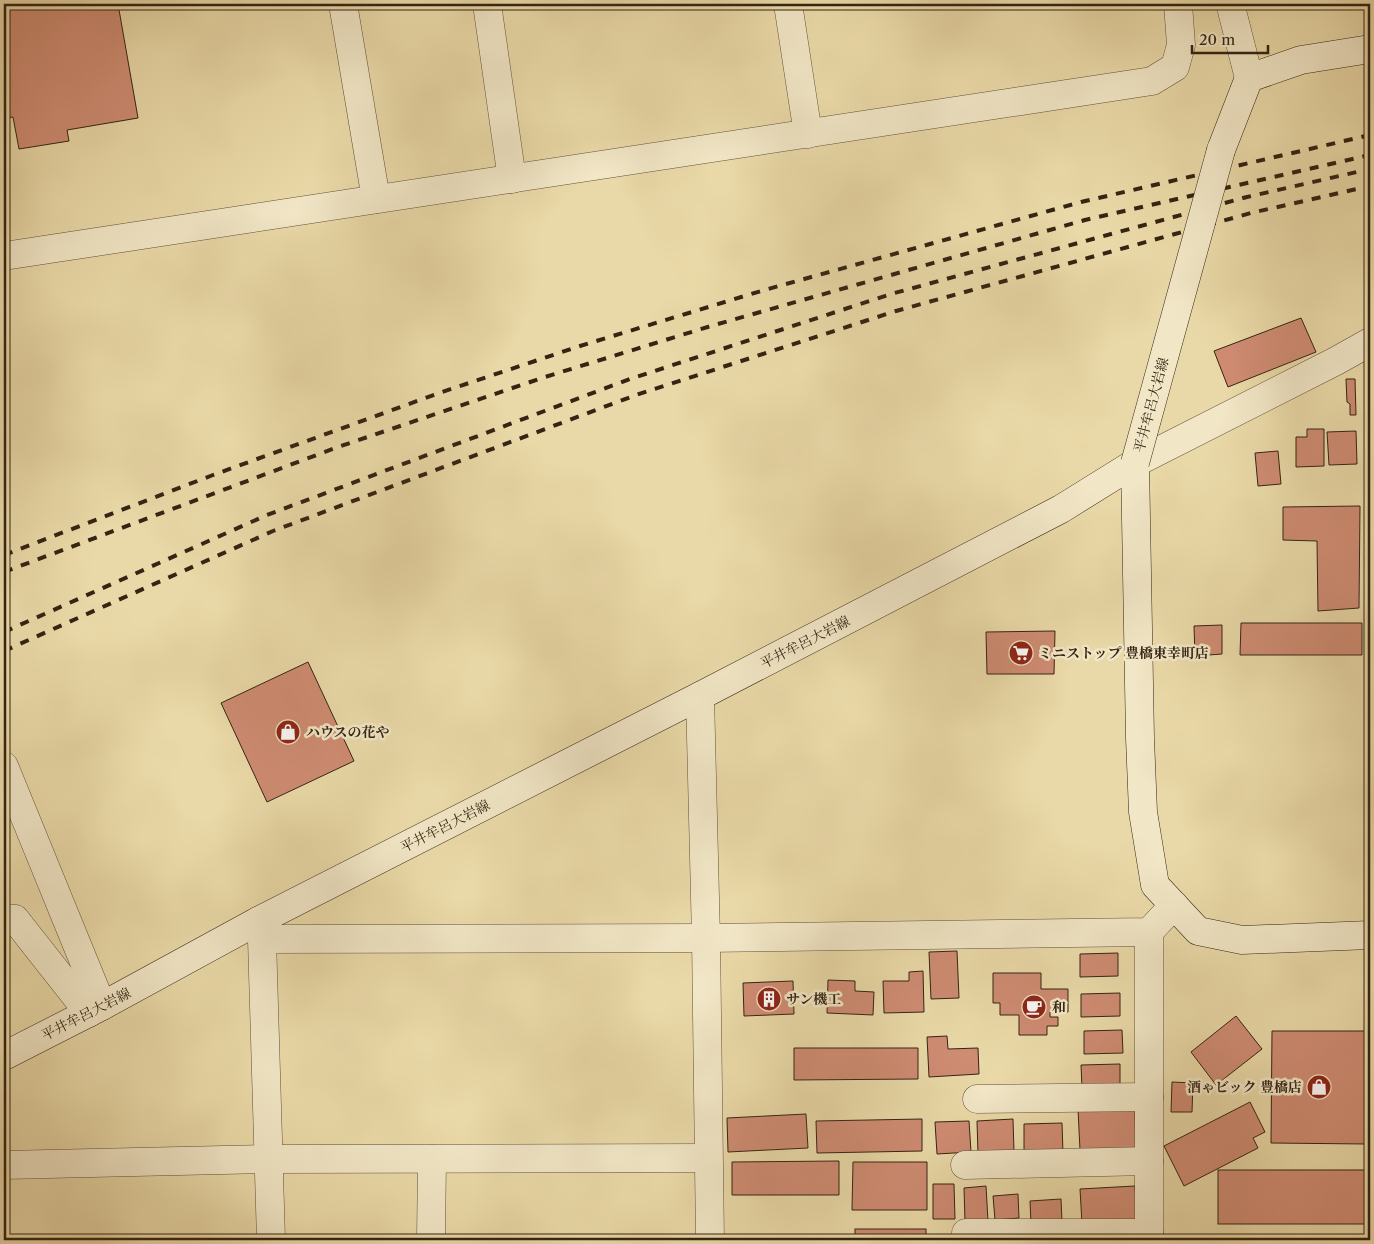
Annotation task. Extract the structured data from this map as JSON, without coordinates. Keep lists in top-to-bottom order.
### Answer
{
  "streets": {
    "street": ["平井牟呂大岩線"]
  },
  "places": {
    "supermarket": ["ミニストップ 豊橋東幸町店"],
    "shop": ["ハウスの花や", "酒ゃビック 豊橋店"],
    "building": ["サン機工"],
    "cafe": ["和"]
  },
  "scale_bar": "20 m"
}
